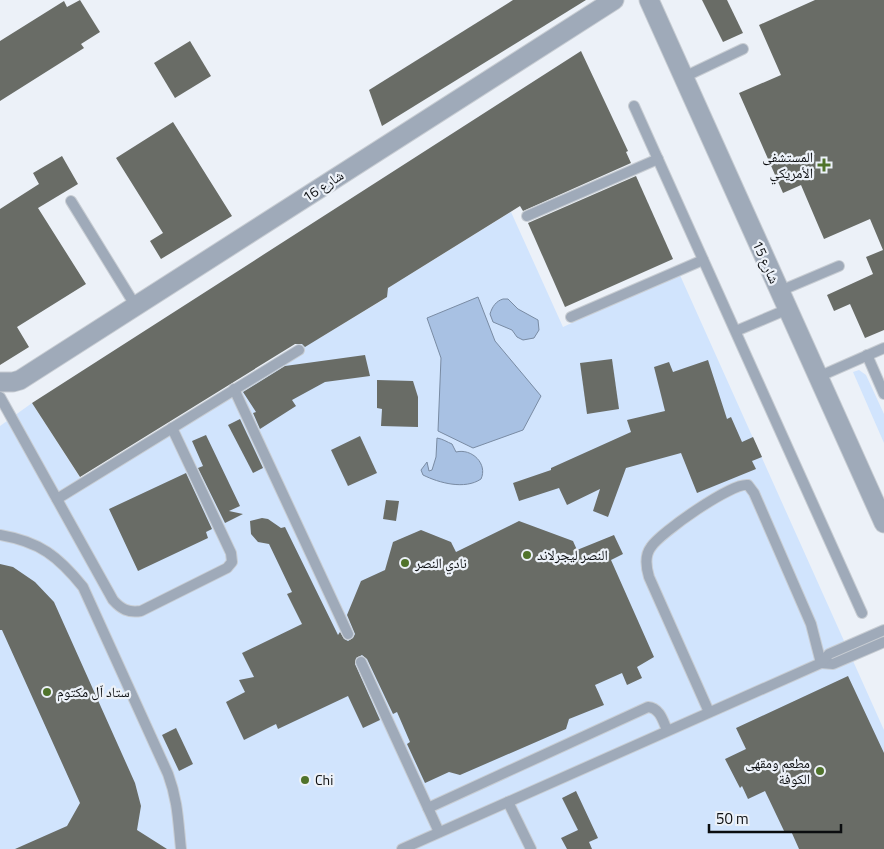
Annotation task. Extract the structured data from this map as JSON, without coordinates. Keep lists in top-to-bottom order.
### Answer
{
  "streets": {
    "street": ["شارع 16", "شارع 15"]
  },
  "places": {
    "health": ["المستشفى الأمريكي"],
    "other": [
      "النصر ليجرلاند",
      "نادي النصر",
      "ستاد اّل مكتوم",
      "مطعم ومقهى الكوفة",
      "Chi"
    ]
  },
  "scale_bar": "50 m"
}
